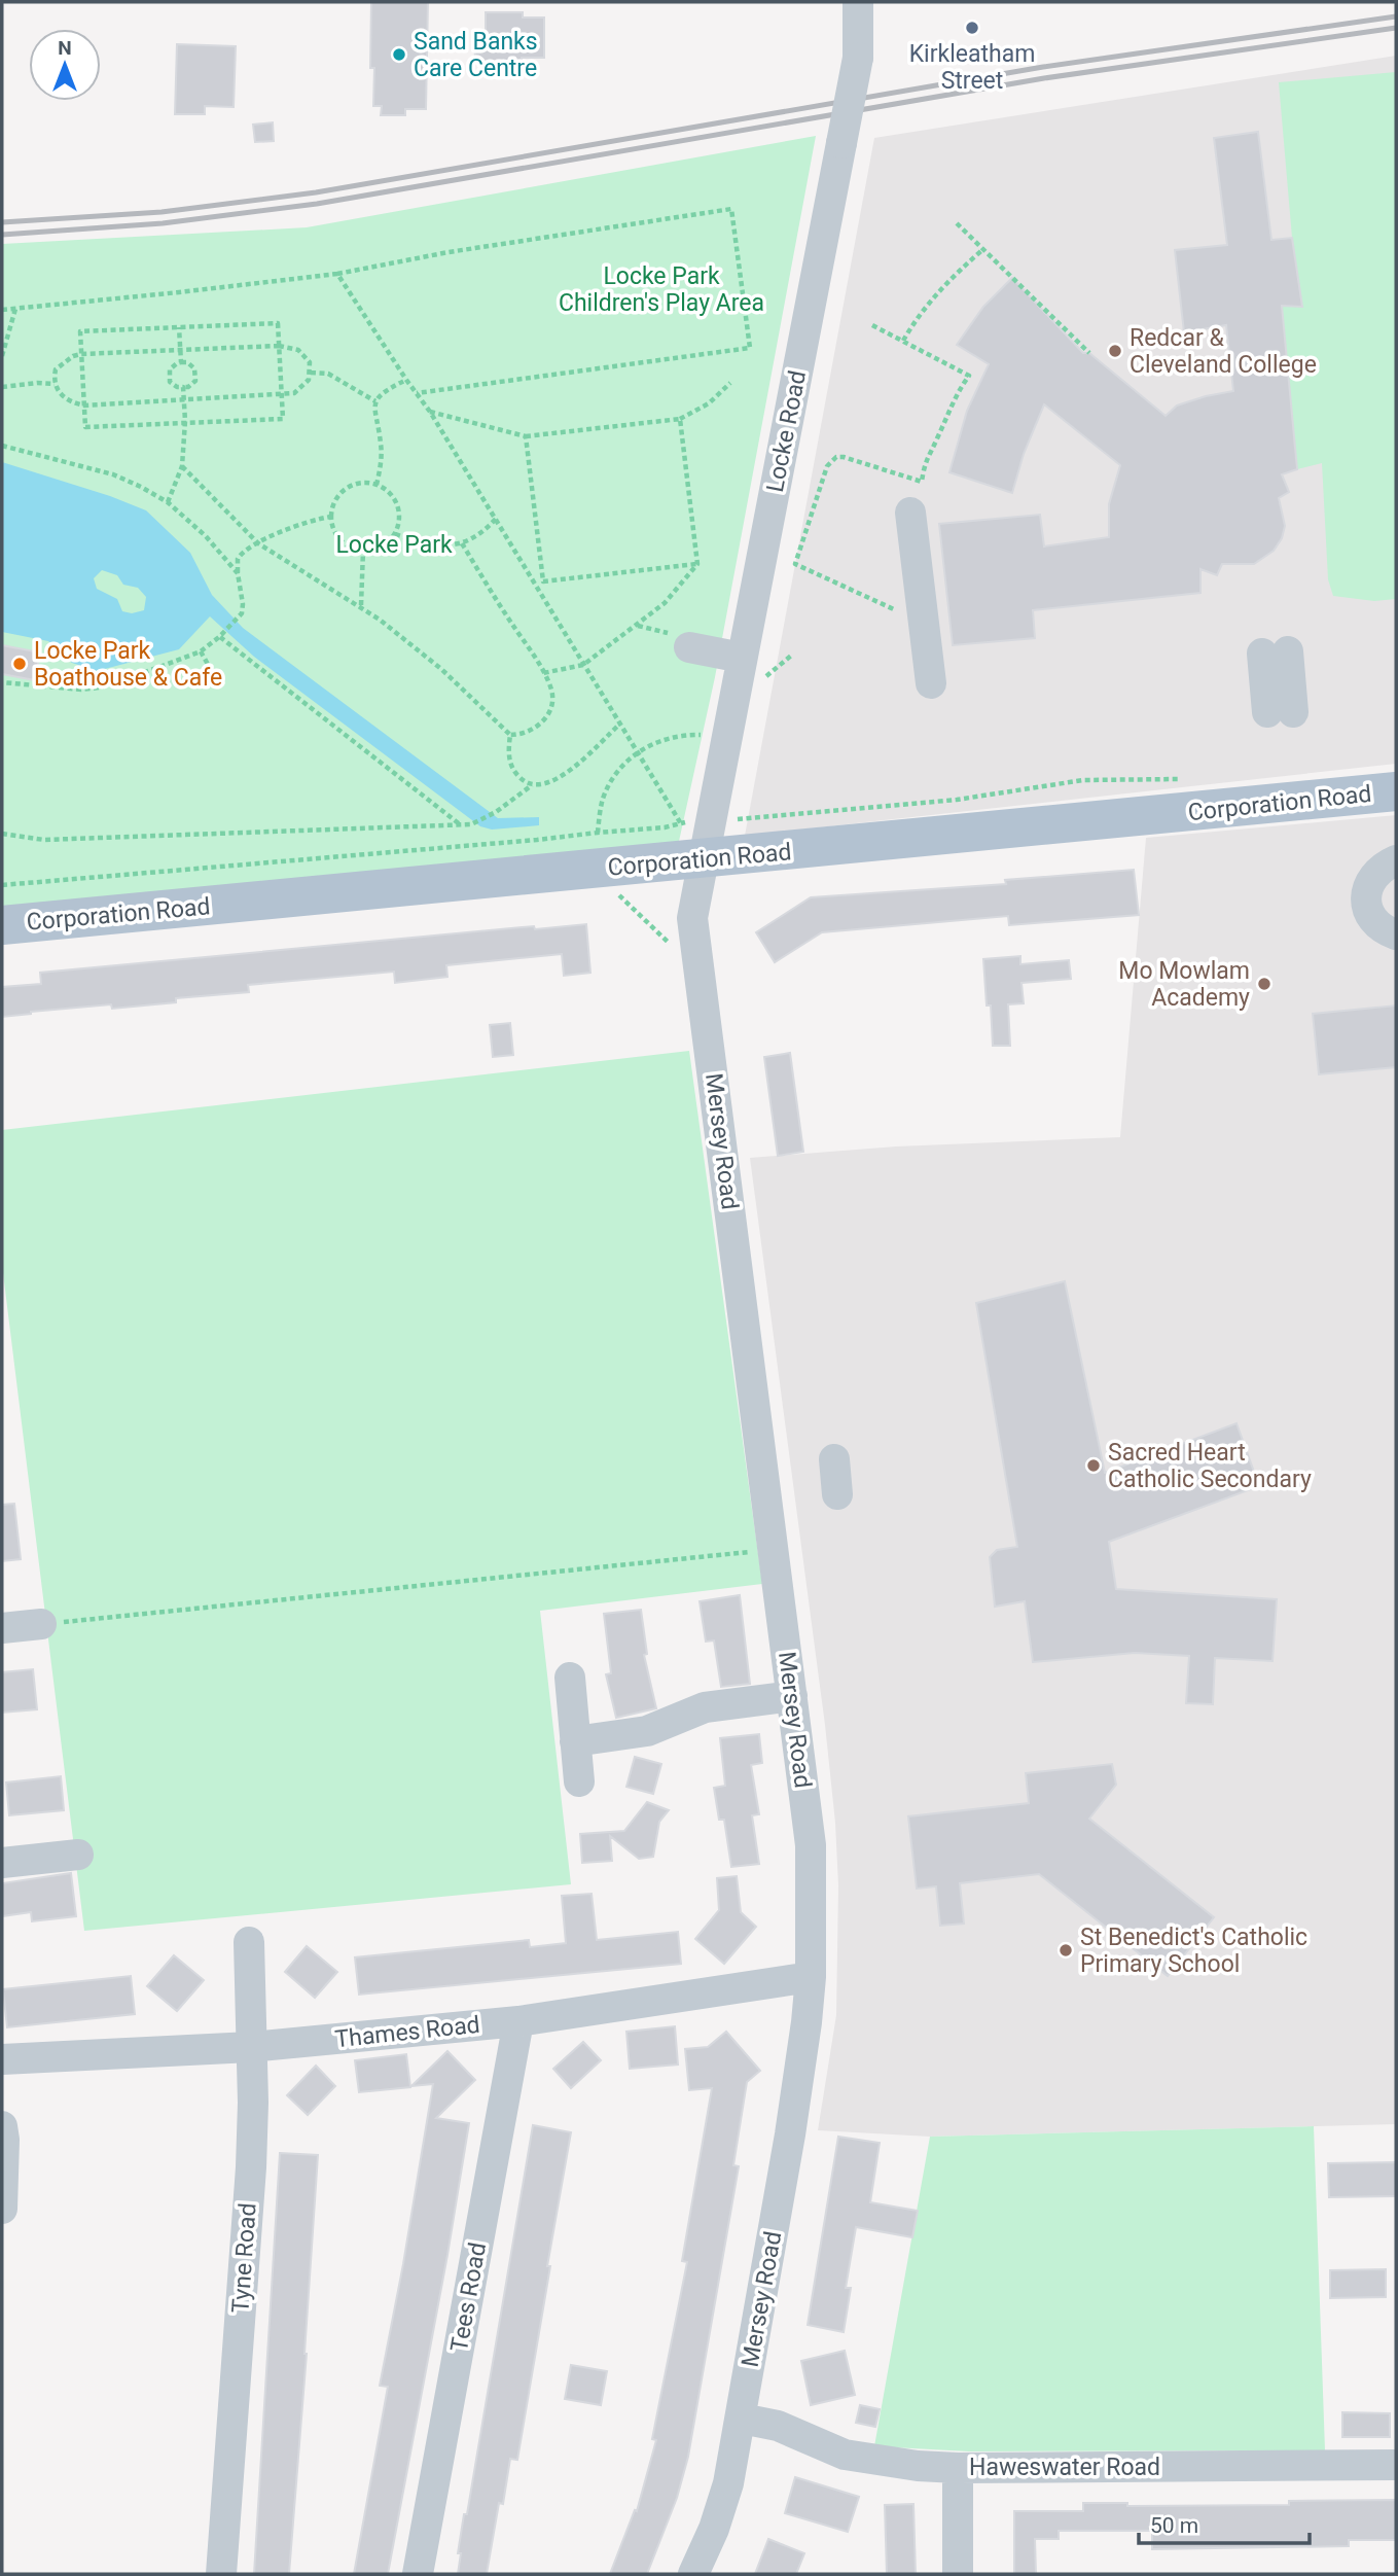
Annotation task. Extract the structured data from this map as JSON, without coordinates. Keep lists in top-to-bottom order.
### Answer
{
  "streets": {
    "main road": ["Corporation Road"],
    "street": [
      "Locke Road",
      "Mersey Road",
      "Thames Road",
      "Tyne Road",
      "Tees Road",
      "Haweswater Road"
    ]
  },
  "crossings": [
    ["Locke Road", "Corporation Road"],
    ["Locke Road", "Mersey Road"],
    ["Corporation Road", "Mersey Road"],
    ["Mersey Road", "Thames Road"],
    ["Mersey Road", "Haweswater Road"],
    ["Thames Road", "Tyne Road"],
    ["Thames Road", "Tees Road"]
  ],
  "parks": ["Locke Park Children's Play Area", "Locke Park"],
  "places": [
    "Kirkleatham Street",
    "Sand Banks Care Centre",
    "Redcar & Cleveland College",
    "Locke Park Boathouse & Cafe",
    "Mo Mowlam Academy",
    "Sacred Heart Catholic Secondary",
    "St Benedict's Catholic Primary School"
  ],
  "scale_bar": "50 m",
  "north": "top"
}
